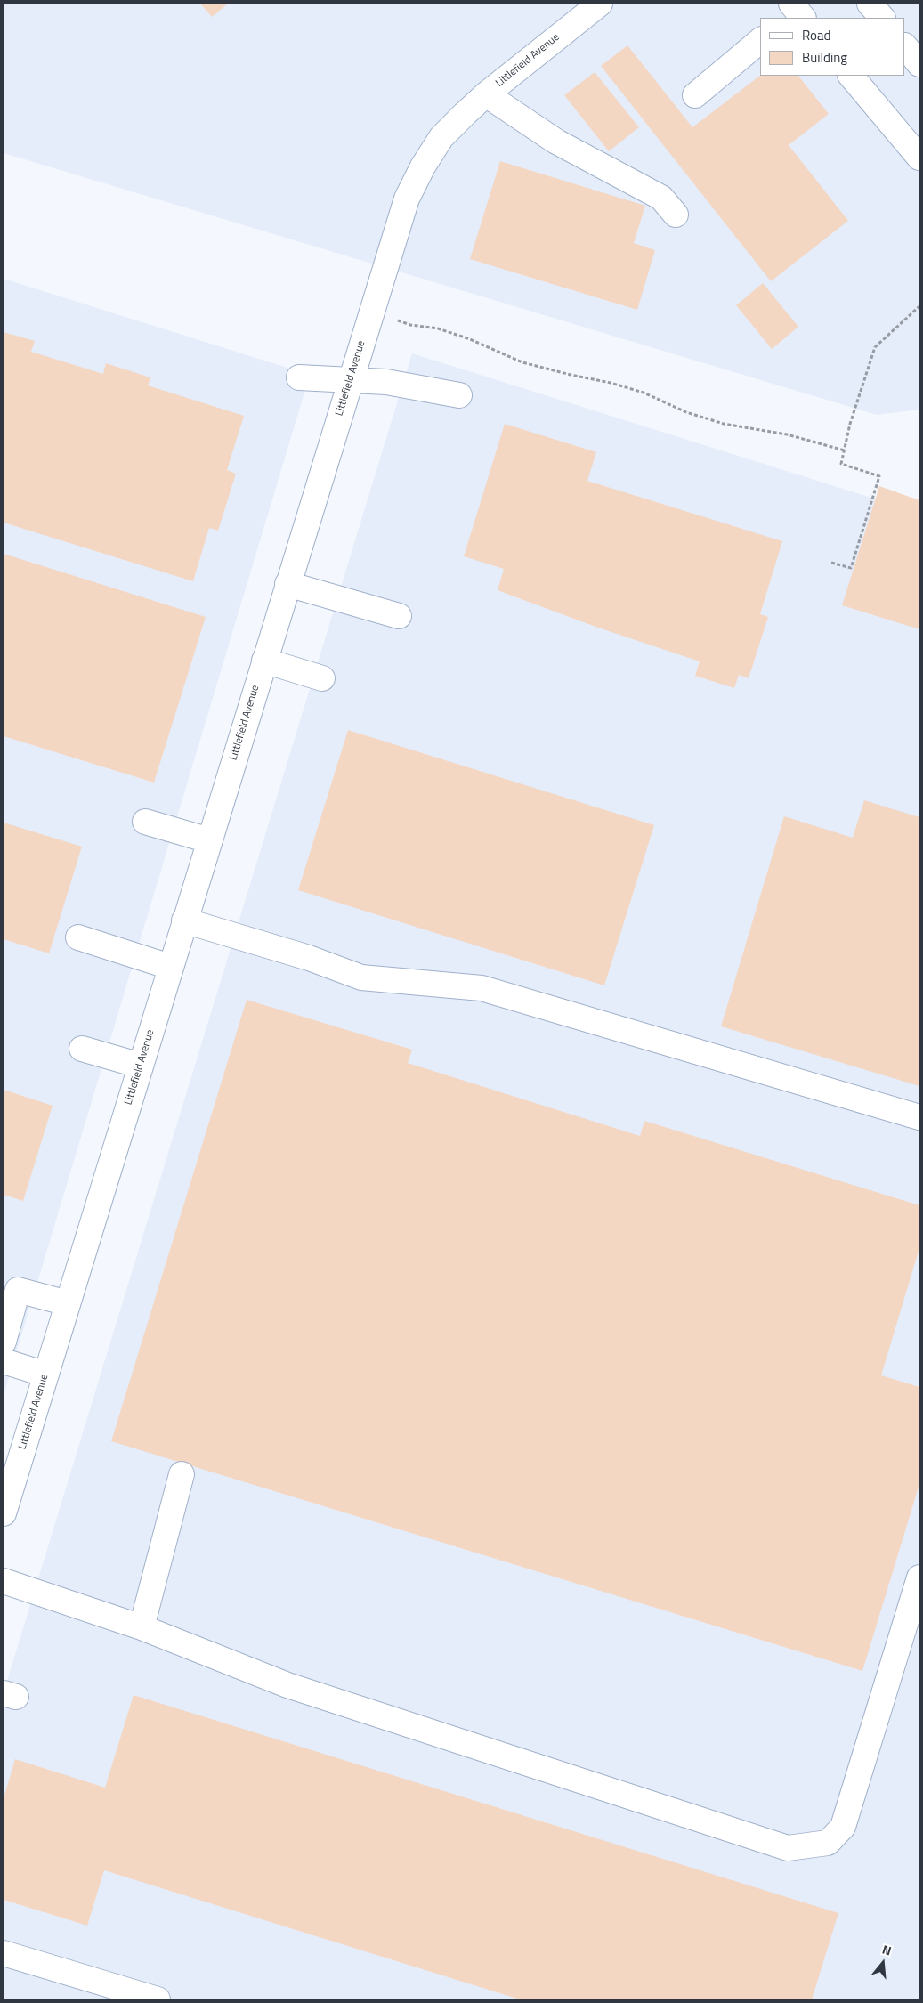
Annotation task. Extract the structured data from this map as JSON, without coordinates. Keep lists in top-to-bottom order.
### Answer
{
  "streets": {
    "street": ["Littlefield Avenue"]
  },
  "legend": ["Road", "Building"],
  "north": "top"
}
